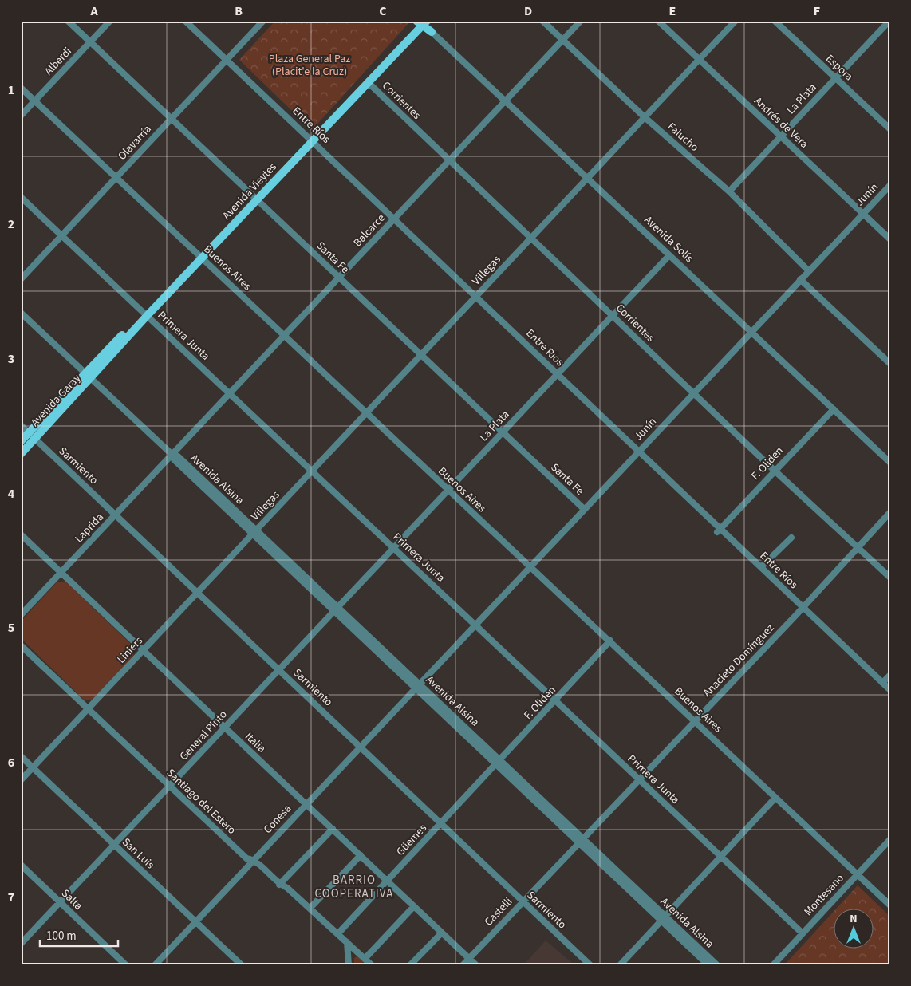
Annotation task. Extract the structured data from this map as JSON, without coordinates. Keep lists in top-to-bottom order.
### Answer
{
  "streets": {
    "main road": ["Avenida Vieytes", "Avenida Solís", "Avenida Garay"],
    "street": [
      "Alberdi",
      "Espora",
      "La Plata",
      "Corrientes",
      "Andrés de Vera",
      "Entre Ríos",
      "Falucho",
      "Olavarría",
      "Junín",
      "Balcarce",
      "Santa Fe",
      "Buenos Aires",
      "Villegas",
      "Primera Junta",
      "F. Oliden",
      "Sarmiento",
      "Avenida Alsina",
      "Laprida",
      "Liniers",
      "Anacleto Domínguez",
      "General Pinto",
      "Italia",
      "Santiago del Estero",
      "Conesa",
      "Güemes",
      "San Luis",
      "Montesano",
      "Salta",
      "Castelli"
    ]
  },
  "crossings": [
    ["Alberdi", "Santa Fe"],
    ["Alberdi", "Buenos Aires"],
    ["Espora", "La Plata"],
    ["La Plata", "Corrientes"],
    ["La Plata", "Andrés de Vera"],
    ["La Plata", "Entre Ríos"],
    ["La Plata", "Falucho"],
    ["La Plata", "Avenida Solís"],
    ["La Plata", "Santa Fe"],
    ["La Plata", "Buenos Aires"],
    ["La Plata", "Primera Junta"],
    ["La Plata", "Avenida Alsina"],
    ["La Plata", "General Pinto"],
    ["Corrientes", "Avenida Vieytes"],
    ["Corrientes", "Junín"],
    ["Corrientes", "Balcarce"],
    ["Corrientes", "Villegas"],
    ["Corrientes", "F. Oliden"],
    ["Corrientes", "Anacleto Domínguez"],
    ["Andrés de Vera", "Junín"],
    ["Andrés de Vera", "Villegas"],
    ["Entre Ríos", "Olavarría"],
    ["Entre Ríos", "Avenida Vieytes"],
    ["Entre Ríos", "Junín"],
    ["Entre Ríos", "Balcarce"],
    ["Entre Ríos", "Villegas"],
    ["Entre Ríos", "F. Oliden"],
    ["Entre Ríos", "Anacleto Domínguez"],
    ["Falucho", "Junín"],
    ["Falucho", "Balcarce"],
    ["Falucho", "Villegas"],
    ["Olavarría", "Santa Fe"],
    ["Olavarría", "Buenos Aires"],
    ["Olavarría", "Primera Junta"],
    ["Avenida Vieytes", "Avenida Solís"],
    ["Avenida Vieytes", "Santa Fe"],
    ["Avenida Vieytes", "Buenos Aires"],
    ["Avenida Vieytes", "Primera Junta"],
    ["Avenida Vieytes", "Avenida Garay"],
    ["Avenida Vieytes", "Avenida Alsina"],
    ["Junín", "Avenida Solís"],
    ["Junín", "Santa Fe"],
    ["Junín", "Buenos Aires"],
    ["Junín", "Primera Junta"],
    ["Junín", "Avenida Alsina"],
    ["Junín", "Conesa"],
    ["Balcarce", "Avenida Solís"],
    ["Balcarce", "Santa Fe"],
    ["Balcarce", "Buenos Aires"],
    ["Balcarce", "Primera Junta"],
    ["Balcarce", "Avenida Alsina"],
    ["Balcarce", "Laprida"],
    ["Avenida Solís", "Villegas"],
    ["Avenida Solís", "F. Oliden"],
    ["Santa Fe", "Villegas"],
    ["Buenos Aires", "Villegas"],
    ["Buenos Aires", "F. Oliden"],
    ["Buenos Aires", "Anacleto Domínguez"],
    ["Buenos Aires", "Montesano"],
    ["Villegas", "Primera Junta"],
    ["Villegas", "Avenida Alsina"],
    ["Villegas", "Liniers"],
    ["Primera Junta", "F. Oliden"],
    ["Primera Junta", "Anacleto Domínguez"],
    ["Primera Junta", "Montesano"],
    ["Avenida Garay", "Sarmiento"],
    ["Avenida Garay", "Avenida Alsina"],
    ["F. Oliden", "Avenida Alsina"],
    ["F. Oliden", "Güemes"],
    ["Sarmiento", "Laprida"],
    ["Sarmiento", "Liniers"],
    ["Sarmiento", "General Pinto"],
    ["Sarmiento", "Conesa"],
    ["Sarmiento", "Güemes"],
    ["Sarmiento", "Castelli"],
    ["Avenida Alsina", "Laprida"],
    ["Avenida Alsina", "Liniers"],
    ["Avenida Alsina", "Anacleto Domínguez"],
    ["Avenida Alsina", "General Pinto"],
    ["Avenida Alsina", "Conesa"],
    ["Avenida Alsina", "Güemes"],
    ["Avenida Alsina", "Castelli"],
    ["Laprida", "Italia"],
    ["Liniers", "Italia"],
    ["Liniers", "Santiago del Estero"],
    ["Liniers", "San Luis"],
    ["Anacleto Domínguez", "Castelli"],
    ["General Pinto", "Italia"],
    ["General Pinto", "Santiago del Estero"],
    ["General Pinto", "San Luis"],
    ["General Pinto", "Salta"],
    ["Italia", "Conesa"],
    ["Italia", "Güemes"],
    ["Italia", "Castelli"],
    ["Santiago del Estero", "Conesa"],
    ["Santiago del Estero", "Güemes"],
    ["Conesa", "San Luis"]
  ],
  "districts": ["BARRIO COOPERATIVA"],
  "parks": ["Plaza General Paz (Placit'e la Cruz)"],
  "scale_bar": "100 m",
  "north": "top",
  "grid": {
    "columns": [
      "A",
      "B",
      "C",
      "D",
      "E",
      "F"
    ],
    "rows": [
      "1",
      "2",
      "3",
      "4",
      "5",
      "6",
      "7"
    ]
  }
}
